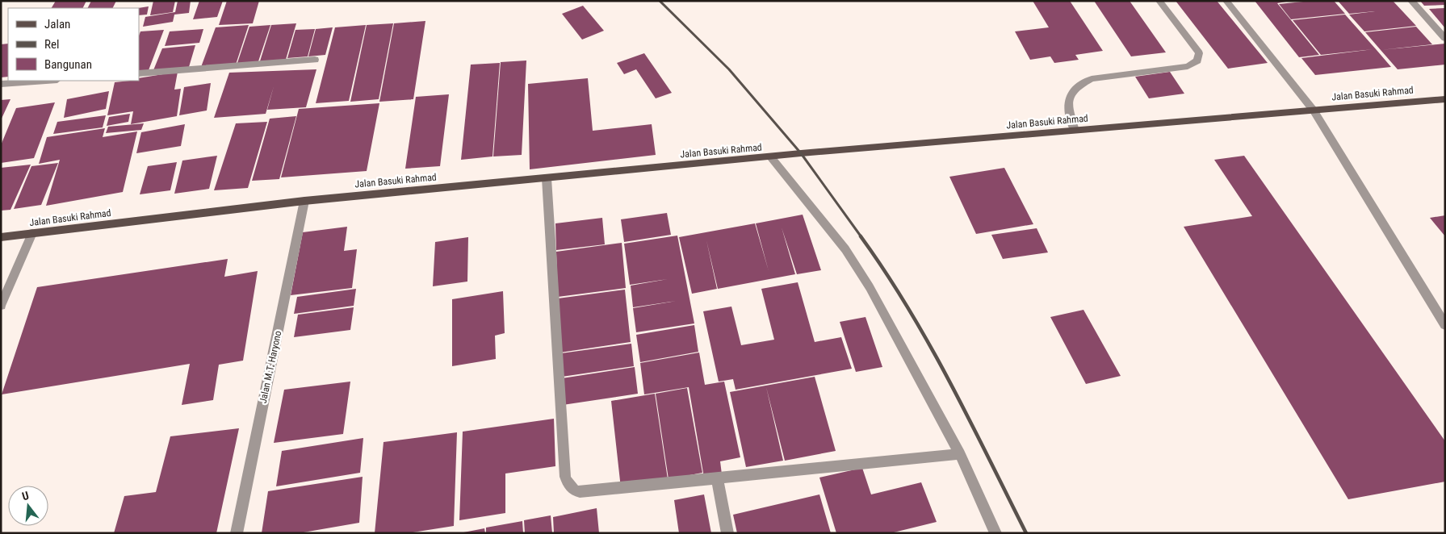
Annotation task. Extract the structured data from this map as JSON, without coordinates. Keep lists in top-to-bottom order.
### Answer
{
  "streets": {
    "main road": ["Jalan Basuki Rahmad"],
    "street": ["Jalan M.T. Haryono"]
  },
  "crossings": [
    ["Jalan Basuki Rahmad", "Jalan M.T. Haryono"]
  ],
  "legend": ["Jalan", "Rel", "Bangunan"],
  "north": "top"
}
